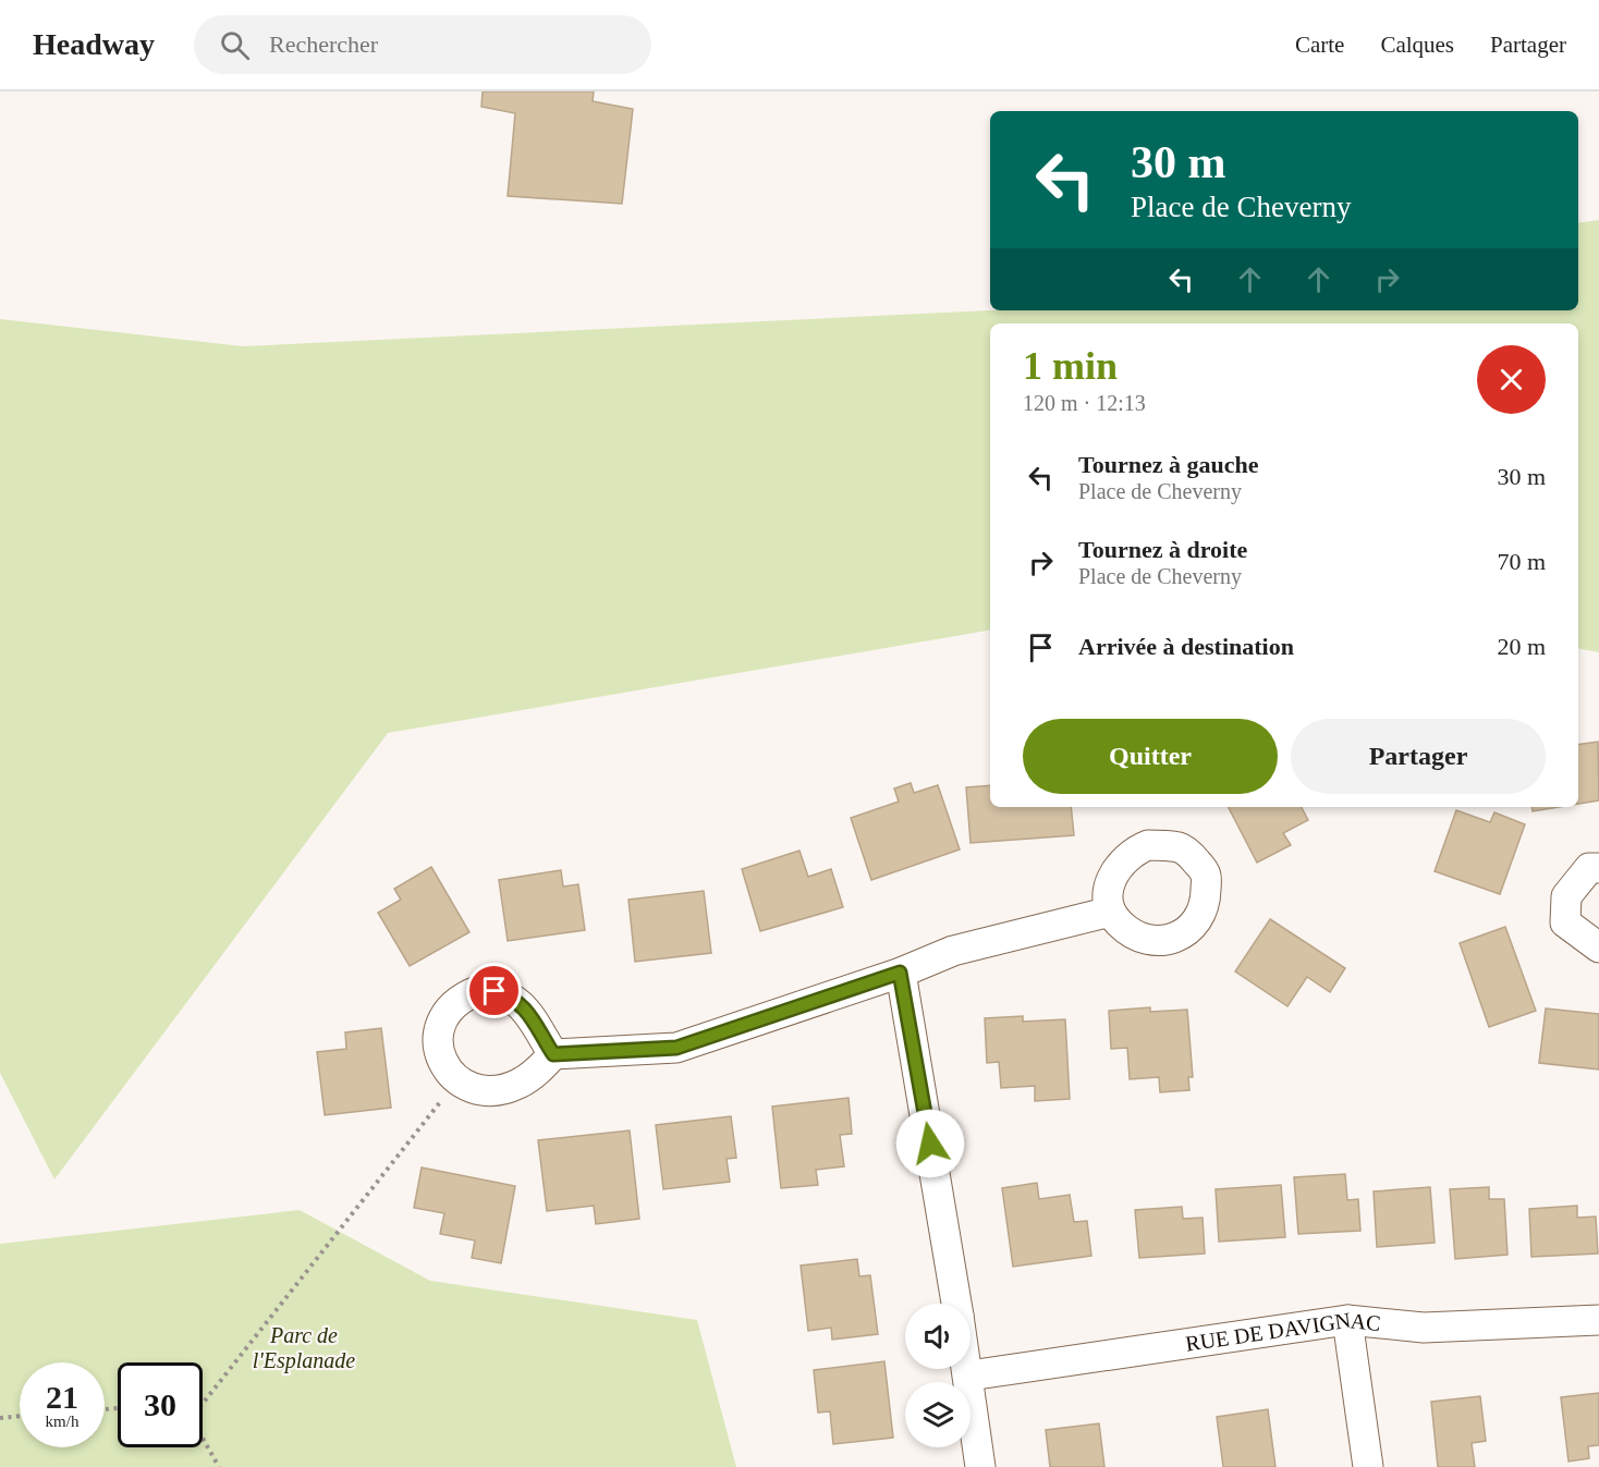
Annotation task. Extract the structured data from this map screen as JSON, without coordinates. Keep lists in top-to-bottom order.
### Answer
{
  "streets": {
    "street": ["RUE DE DAVIGNAC"]
  },
  "parks": ["Parc de l'Esplanade"],
  "page": {
    "header": "Headway",
    "search": "Rechercher",
    "nav": ["Carte", "Calques", "Partager"],
    "turn": ["30 m", "Place de Cheverny"],
    "heading": ["1 min", "120 m · 12:13"],
    "list": [
      {
        "name": "Tournez à gauche",
        "note": "Place de Cheverny",
        "value": "30 m"
      },
      {
        "name": "Tournez à droite",
        "note": "Place de Cheverny",
        "value": "70 m"
      },
      {
        "name": "Arrivée à destination",
        "value": "20 m"
      }
    ],
    "buttons": ["Quitter", "Partager"],
    "speed": "21 km/h",
    "limit": "30"
  }
}
